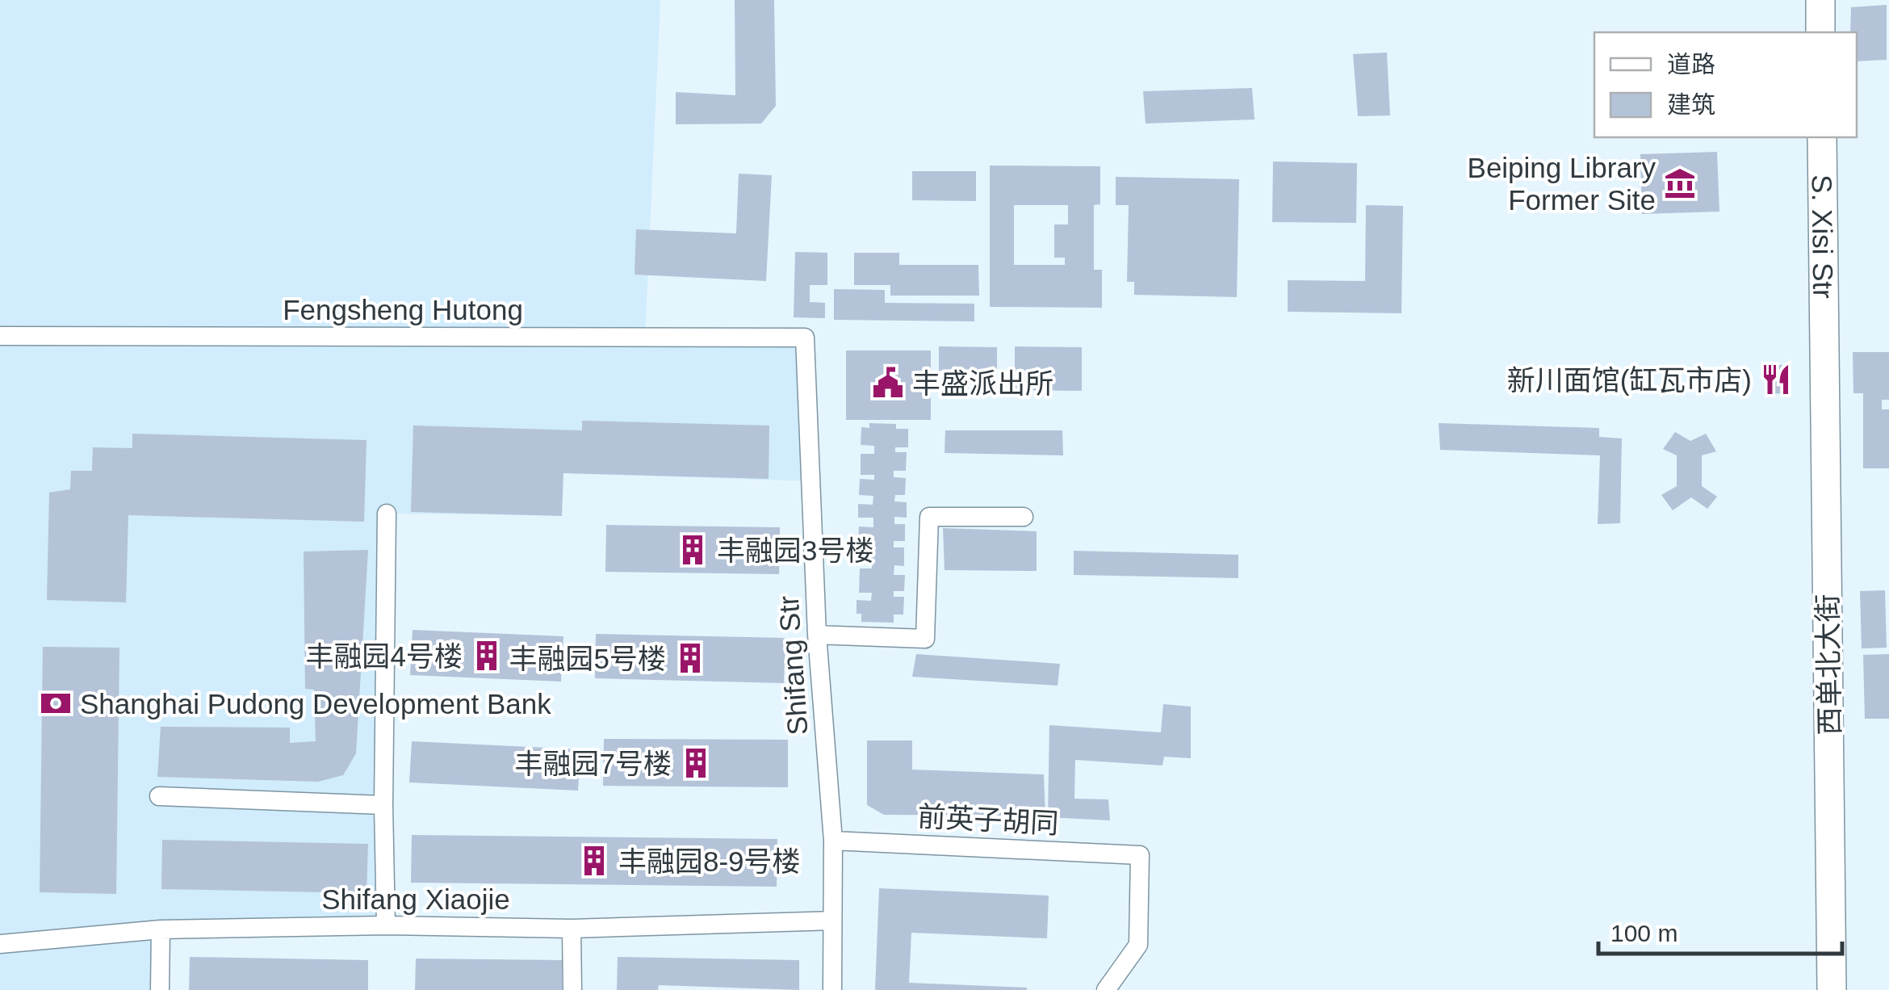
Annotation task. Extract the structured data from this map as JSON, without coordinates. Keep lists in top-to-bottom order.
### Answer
{
  "streets": {
    "main road": ["S. Xisi Str", "西单北大街"],
    "street": [
      "Fengsheng Hutong",
      "Shifang Str",
      "前英子胡同",
      "Shifang Xiaojie"
    ]
  },
  "crossings": [
    ["S. Xisi Str", "西单北大街"],
    ["Fengsheng Hutong", "Shifang Str"],
    ["Shifang Str", "前英子胡同"],
    ["Shifang Str", "Shifang Xiaojie"]
  ],
  "places": {
    "museum": ["Beiping Library Former Site"],
    "restaurant": ["新川面馆(缸瓦市店)"],
    "public building": ["丰盛派出所"],
    "building": [
      "丰融园3号楼",
      "丰融园4号楼",
      "丰融园5号楼",
      "丰融园7号楼",
      "丰融园8-9号楼"
    ],
    "bank": ["Shanghai Pudong Development Bank"]
  },
  "legend": ["道路", "建筑"],
  "scale_bar": "100 m"
}
